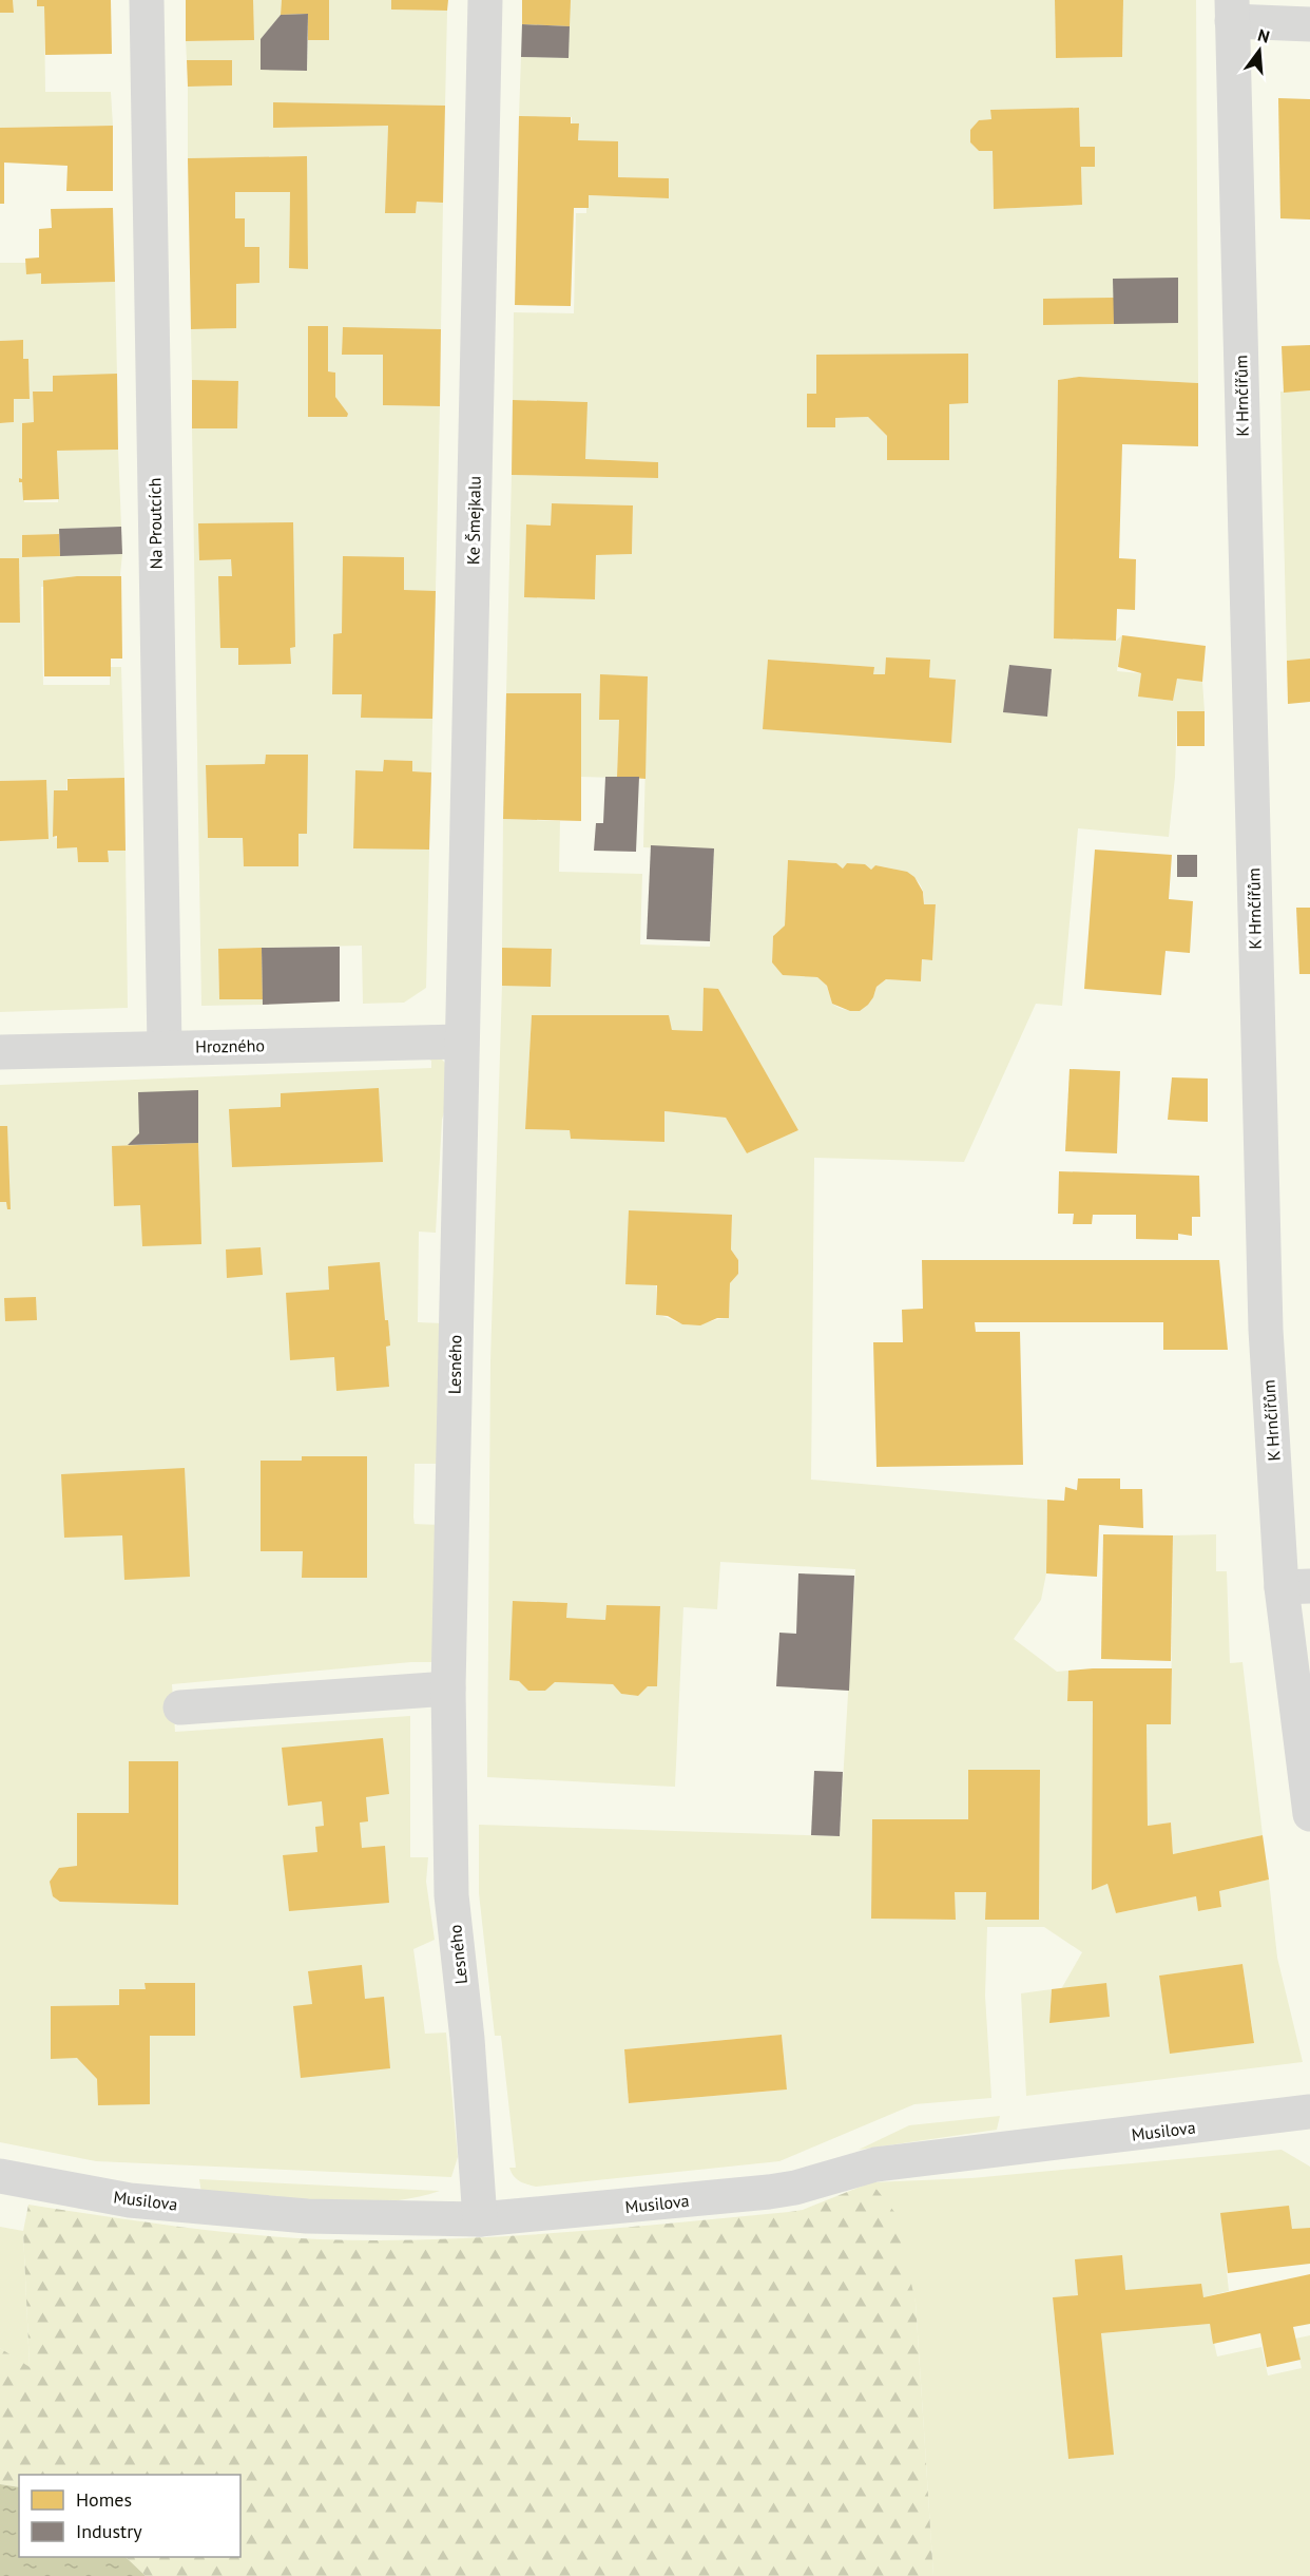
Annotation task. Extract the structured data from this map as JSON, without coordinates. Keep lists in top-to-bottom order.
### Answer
{
  "streets": {
    "street": [
      "K Hrnčířům",
      "Ke Šmejkalu",
      "Na Proutcích",
      "Hrozného",
      "Lesného",
      "Musilova"
    ]
  },
  "crossings": [
    ["Ke Šmejkalu", "Hrozného"],
    ["Ke Šmejkalu", "Lesného"],
    ["Na Proutcích", "Hrozného"],
    ["Hrozného", "Lesného"],
    ["Lesného", "Musilova"]
  ],
  "legend": ["Homes", "Industry"],
  "north": "top"
}
